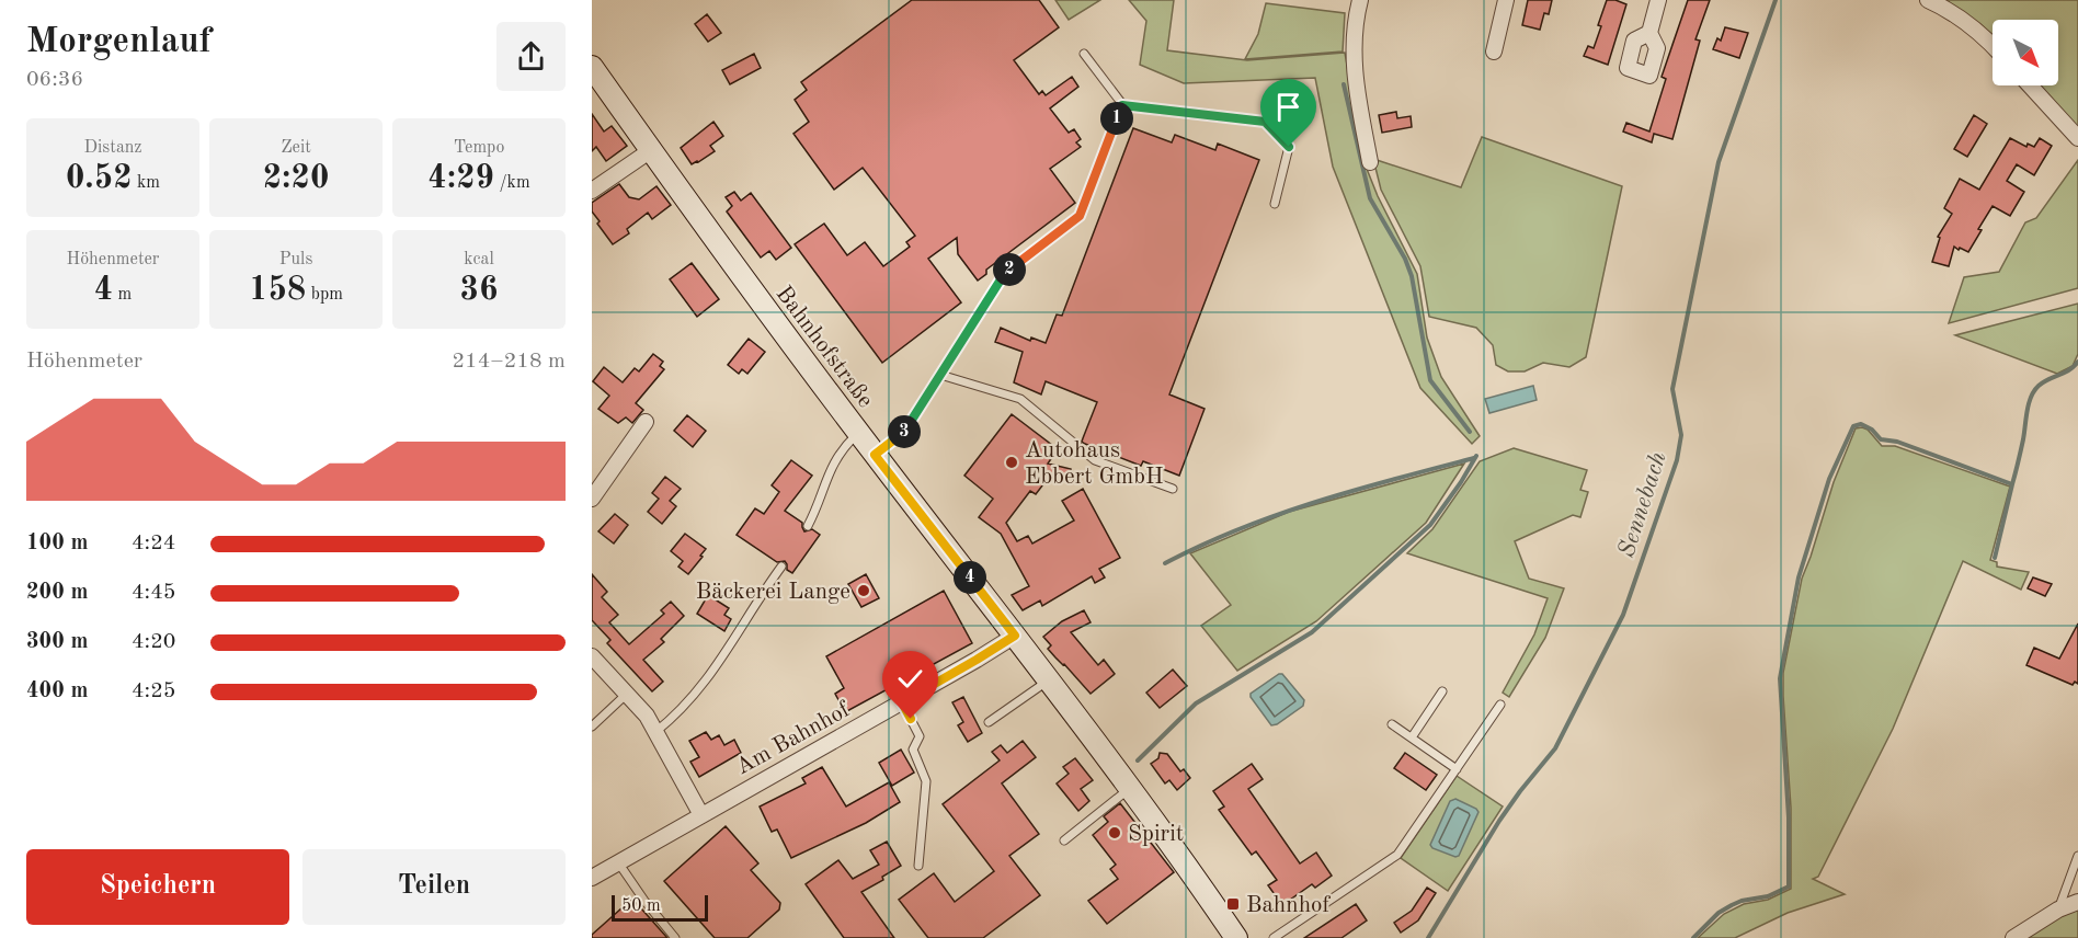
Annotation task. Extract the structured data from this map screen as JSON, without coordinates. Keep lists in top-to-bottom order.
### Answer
{
  "streets": {
    "main road": ["Bahnhofstraße"],
    "street": ["Am Bahnhof"]
  },
  "crossings": [
    ["Bahnhofstraße", "Am Bahnhof"]
  ],
  "water": ["Sennebach"],
  "places": {
    "other": ["Autohaus Ebbert GmbH", "Bäckerei Lange", "Spirit"],
    "transit": ["Bahnhof"]
  },
  "scale_bar": "50 m",
  "north": "bottom right",
  "page": {
    "heading": ["Morgenlauf", "06:36"],
    "pins": [
      "1",
      "2",
      "3",
      "4"
    ],
    "stats": [
      ["Distanz", "0.52 km"],
      ["Zeit", "2:20"],
      ["Tempo", "4:29 /km"],
      ["Höhenmeter", "4 m"],
      ["Puls", "158 bpm"],
      ["kcal", "36"]
    ],
    "chart": ["Höhenmeter", "214–218 m"],
    "list": [
      {
        "name": "100 m",
        "note": "4:24"
      },
      {
        "name": "200 m",
        "note": "4:45"
      },
      {
        "name": "300 m",
        "note": "4:20"
      },
      {
        "name": "400 m",
        "note": "4:25"
      }
    ],
    "buttons": ["Speichern", "Teilen"],
    "scale": "50 m"
  }
}
